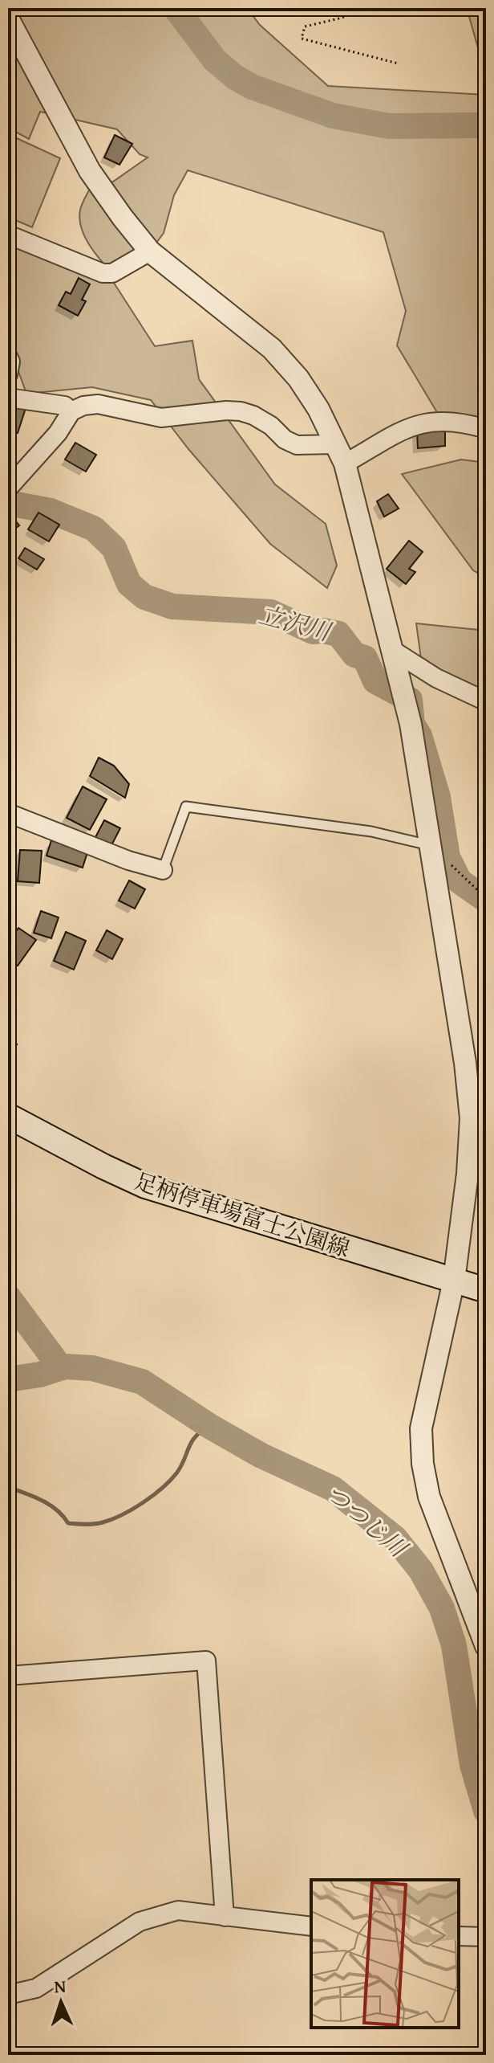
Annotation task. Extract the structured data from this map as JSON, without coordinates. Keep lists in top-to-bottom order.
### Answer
{
  "streets": {
    "main road": ["足柄停車場富士公園線"]
  },
  "water": ["立沢川", "つつじ川"],
  "north": "top"
}
